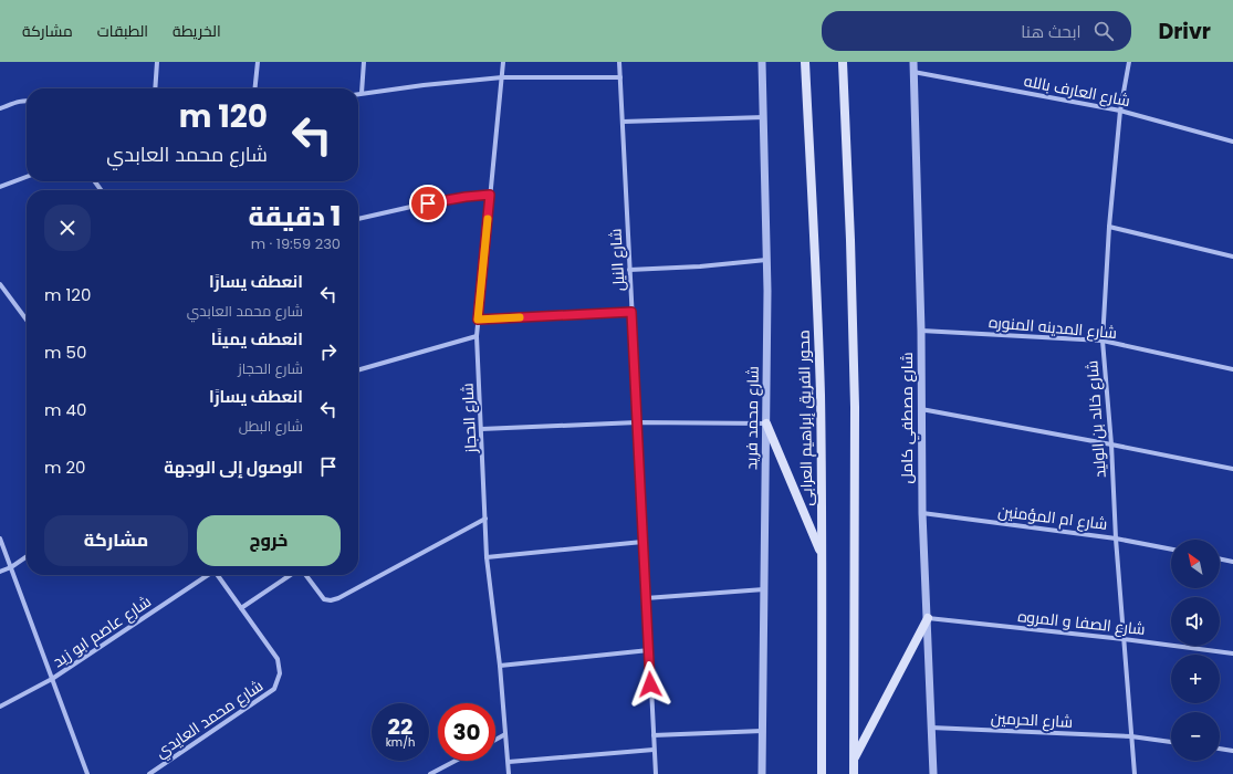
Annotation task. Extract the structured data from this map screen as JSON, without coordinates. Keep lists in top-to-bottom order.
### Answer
{
  "streets": {
    "main road": ["محور الفريق إبراهيم العرابى"],
    "street": [
      "شارع العارف بالله",
      "شارع النيل",
      "شارع المدينه المنوره",
      "شارع الحجاز",
      "شارع محمد فريد",
      "شارع مصطفي كامل",
      "شارع خالد بن الوليد",
      "شارع ام المؤمنين",
      "شارع الصفا و المروه",
      "شارع عاصم ابو زيد",
      "شارع محمد العايدي",
      "شارع الحرمين"
    ]
  },
  "crossings": [
    ["شارع العارف بالله", "شارع مصطفي كامل"],
    ["شارع العارف بالله", "شارع خالد بن الوليد"],
    ["شارع المدينه المنوره", "شارع مصطفي كامل"],
    ["شارع المدينه المنوره", "شارع خالد بن الوليد"],
    ["شارع مصطفي كامل", "شارع ام المؤمنين"],
    ["شارع مصطفي كامل", "شارع الصفا و المروه"],
    ["شارع مصطفي كامل", "شارع الحرمين"],
    ["شارع خالد بن الوليد", "شارع ام المؤمنين"],
    ["شارع خالد بن الوليد", "شارع الصفا و المروه"],
    ["شارع خالد بن الوليد", "شارع الحرمين"]
  ],
  "north": "top left",
  "page": {
    "header": "Drivr",
    "search": "ابحث هنا",
    "nav": ["الخريطة", "الطبقات", "مشاركة"],
    "turn": ["120 m", "شارع محمد العابدي"],
    "heading": ["1 دقيقة", "230 m · 19:59"],
    "list": [
      {
        "name": "انعطف يسارًا",
        "note": "شارع محمد العابدي",
        "value": "120 m"
      },
      {
        "name": "انعطف يمينًا",
        "note": "شارع الحجاز",
        "value": "50 m"
      },
      {
        "name": "انعطف يسارًا",
        "note": "شارع البطل",
        "value": "40 m"
      },
      {
        "name": "الوصول إلى الوجهة",
        "value": "20 m"
      }
    ],
    "buttons": ["خروج", "مشاركة"],
    "map_buttons": ["+", "−"],
    "speed": "22 km/h",
    "limit": "30"
  }
}
